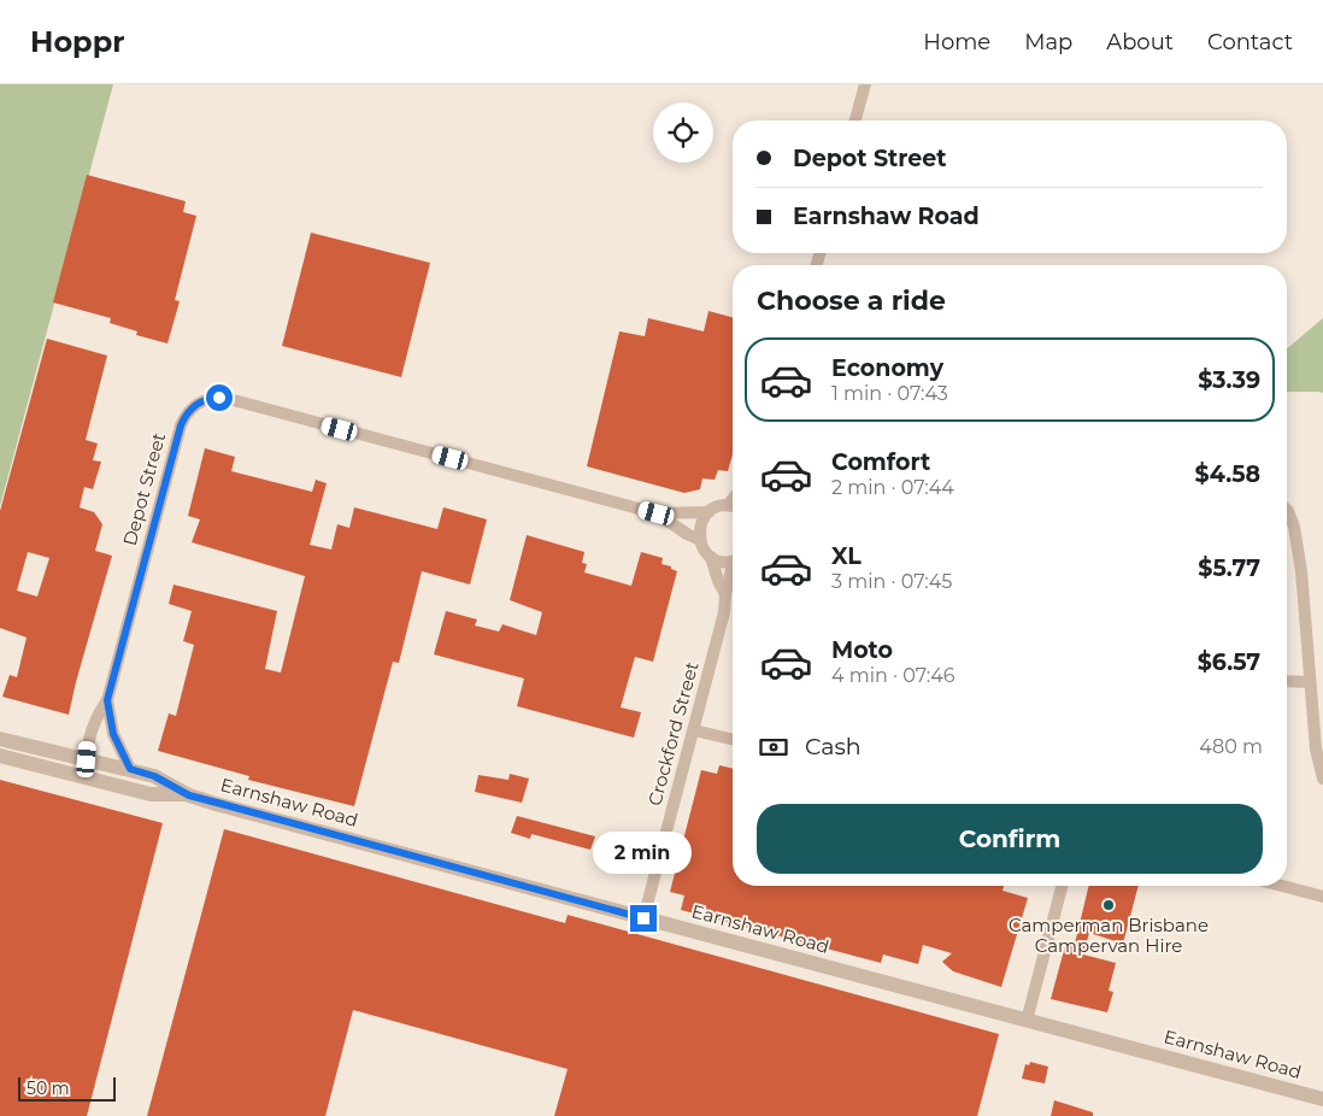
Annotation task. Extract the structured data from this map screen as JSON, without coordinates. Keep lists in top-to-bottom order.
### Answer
{
  "streets": {
    "street": ["Depot Street", "Crockford Street", "Earnshaw Road"]
  },
  "crossings": [
    ["Depot Street", "Earnshaw Road"],
    ["Crockford Street", "Earnshaw Road"]
  ],
  "places": ["Camperman Brisbane Campervan Hire"],
  "scale_bar": "50 m",
  "page": {
    "header": "Hoppr",
    "nav": [
      "Home",
      "Map",
      "About",
      "Contact"
    ],
    "banner": ["Depot Street", "Earnshaw Road"],
    "heading": "Choose a ride",
    "list": [
      {
        "name": "Economy",
        "note": "1 min · 07:43",
        "value": "$3.39"
      },
      {
        "name": "Comfort",
        "note": "2 min · 07:44",
        "value": "$4.58"
      },
      {
        "name": "XL",
        "note": "3 min · 07:45",
        "value": "$5.77"
      },
      {
        "name": "Moto",
        "note": "4 min · 07:46",
        "value": "$6.57"
      }
    ],
    "pay": ["Cash", "480 m"],
    "buttons": "Confirm",
    "bubble": "2 min",
    "scale": "50 m"
  }
}
